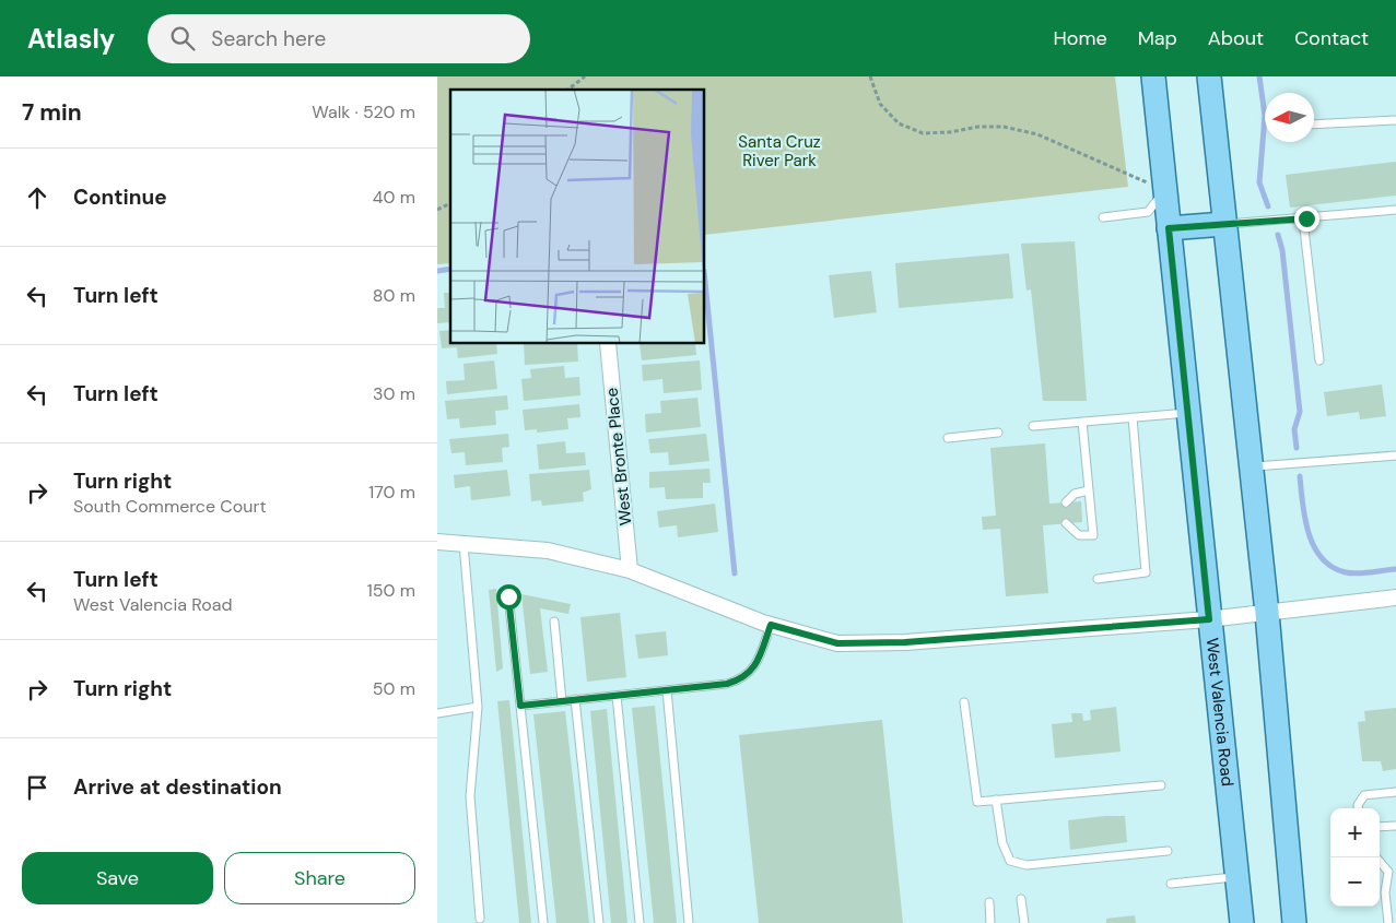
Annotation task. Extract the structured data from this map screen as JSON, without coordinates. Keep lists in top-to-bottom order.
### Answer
{
  "streets": {
    "main road": ["West Valencia Road"],
    "street": ["West Bronte Place"]
  },
  "parks": ["Santa Cruz River Park"],
  "north": "left",
  "page": {
    "header": "Atlasly",
    "search": "Search here",
    "nav": [
      "Home",
      "Map",
      "About",
      "Contact"
    ],
    "heading": ["7 min", "Walk · 520 m"],
    "list": [
      ["Continue", "40 m"],
      ["Turn left", "80 m"],
      ["Turn left", "30 m"],
      ["Turn right", "South Commerce Court", "170 m"],
      ["Turn left", "West Valencia Road", "150 m"],
      ["Turn right", "50 m"],
      "Arrive at destination"
    ],
    "map_buttons": ["+", "−"],
    "buttons": ["Save", "Share"]
  }
}
